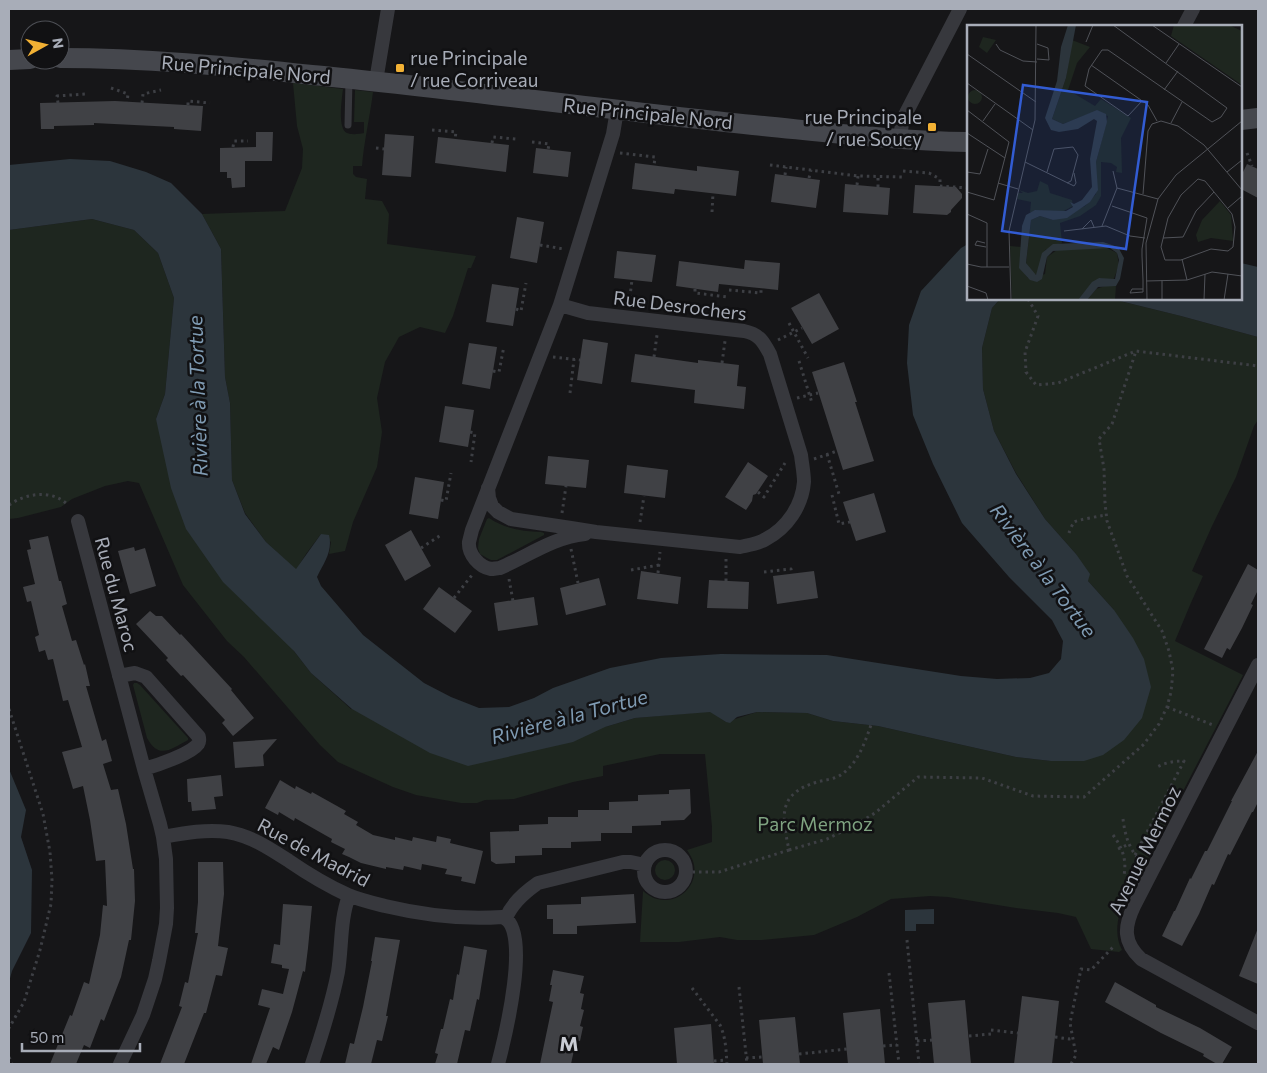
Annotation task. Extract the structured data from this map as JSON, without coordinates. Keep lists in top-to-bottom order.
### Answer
{
  "streets": {
    "street": [
      "Rue Principale Nord",
      "Rue Desrochers",
      "Rue du Maroc",
      "Avenue Mermoz",
      "Rue de Madrid"
    ]
  },
  "crossings": [
    ["Rue du Maroc", "Rue de Madrid"]
  ],
  "districts": ["M"],
  "water": ["Rivière à la Tortue"],
  "parks": ["Parc Mermoz"],
  "places": {
    "transit": ["rue Principale / rue Corriveau", "rue Principale / rue Soucy"]
  },
  "scale_bar": "50 m",
  "north": "right"
}
